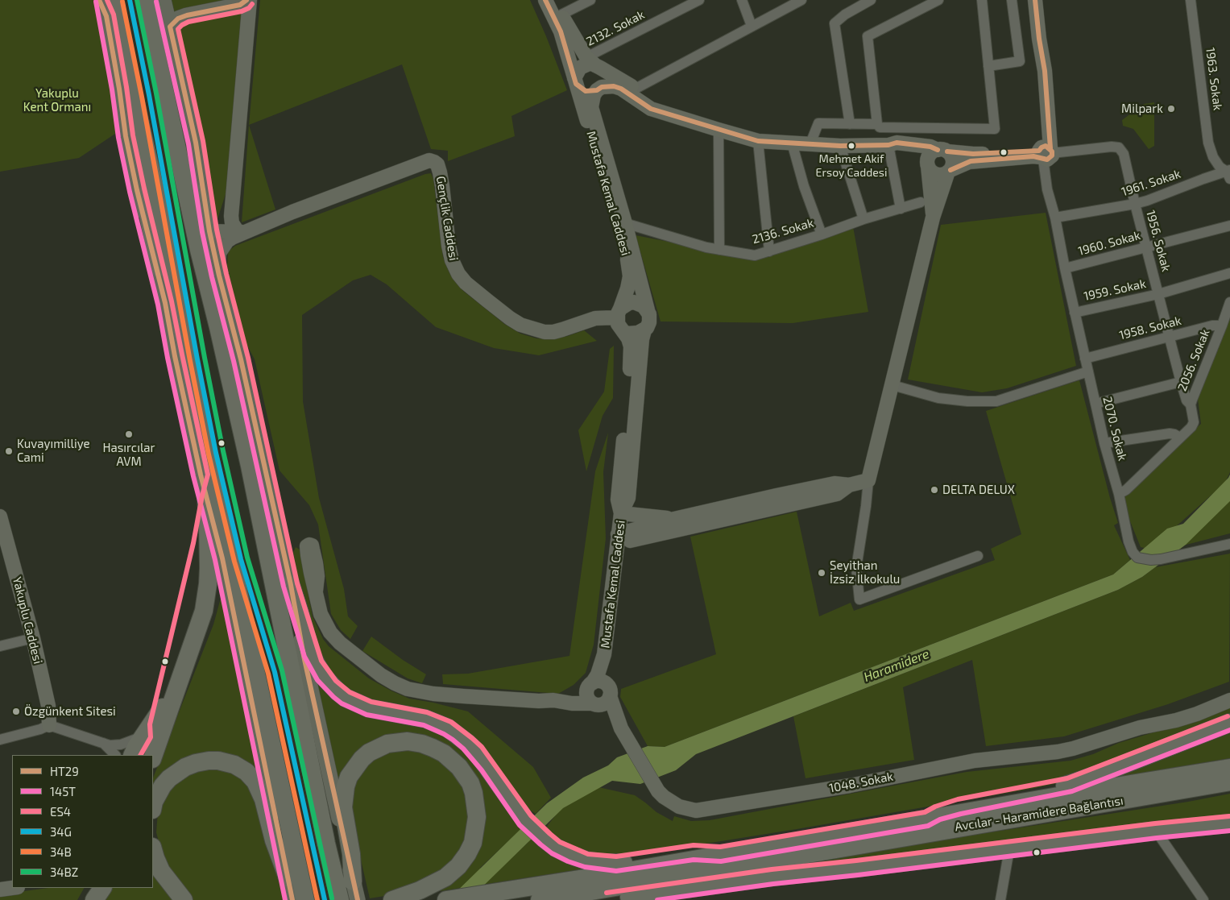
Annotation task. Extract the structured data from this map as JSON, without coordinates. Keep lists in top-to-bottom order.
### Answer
{
  "streets": {
    "highway": ["Avcılar - Haramidere Bağlantısı"],
    "main road": [
      "Mustafa Kemal Caddesi",
      "Gençlik Caddesi",
      "Yakuplu Caddesi",
      "1048. Sokak"
    ],
    "street": [
      "2132. Sokak",
      "1963. Sokak",
      "1961. Sokak",
      "2136. Sokak",
      "1956. Sokak",
      "1960. Sokak",
      "1959. Sokak",
      "1958. Sokak",
      "2056. Sokak",
      "2070. Sokak"
    ]
  },
  "crossings": [
    ["2132. Sokak", "Mustafa Kemal Caddesi"],
    ["1963. Sokak", "1961. Sokak"],
    ["1961. Sokak", "1956. Sokak"],
    ["1961. Sokak", "2070. Sokak"],
    ["Mustafa Kemal Caddesi", "Gençlik Caddesi"],
    ["Mustafa Kemal Caddesi", "2136. Sokak"],
    ["Mustafa Kemal Caddesi", "1048. Sokak"],
    ["1956. Sokak", "1960. Sokak"],
    ["1956. Sokak", "1959. Sokak"],
    ["1956. Sokak", "1958. Sokak"],
    ["1956. Sokak", "2056. Sokak"],
    ["1956. Sokak", "2070. Sokak"],
    ["1960. Sokak", "2070. Sokak"],
    ["1959. Sokak", "2070. Sokak"],
    ["1958. Sokak", "2056. Sokak"],
    ["1958. Sokak", "2070. Sokak"],
    ["2056. Sokak", "2070. Sokak"]
  ],
  "water": ["Haramidere"],
  "parks": ["Yakuplu Kent Ormanı"],
  "places": [
    "Milpark",
    "Mehmet Akif Ersoy Caddesi",
    "Hasırcılar AVM",
    "Kuvayımilliye Cami",
    "DELTA DELUX",
    "Seyithan İzsiz İlkokulu",
    "Özgünkent Sitesi"
  ],
  "lines": [
    "transit line HT29",
    "transit line ES4",
    "transit line 34G",
    "transit line 34BZ",
    "transit line 145T",
    "transit line 34B"
  ],
  "legend": [
    "HT29",
    "145T",
    "ES4",
    "34G",
    "34B",
    "34BZ"
  ]
}
